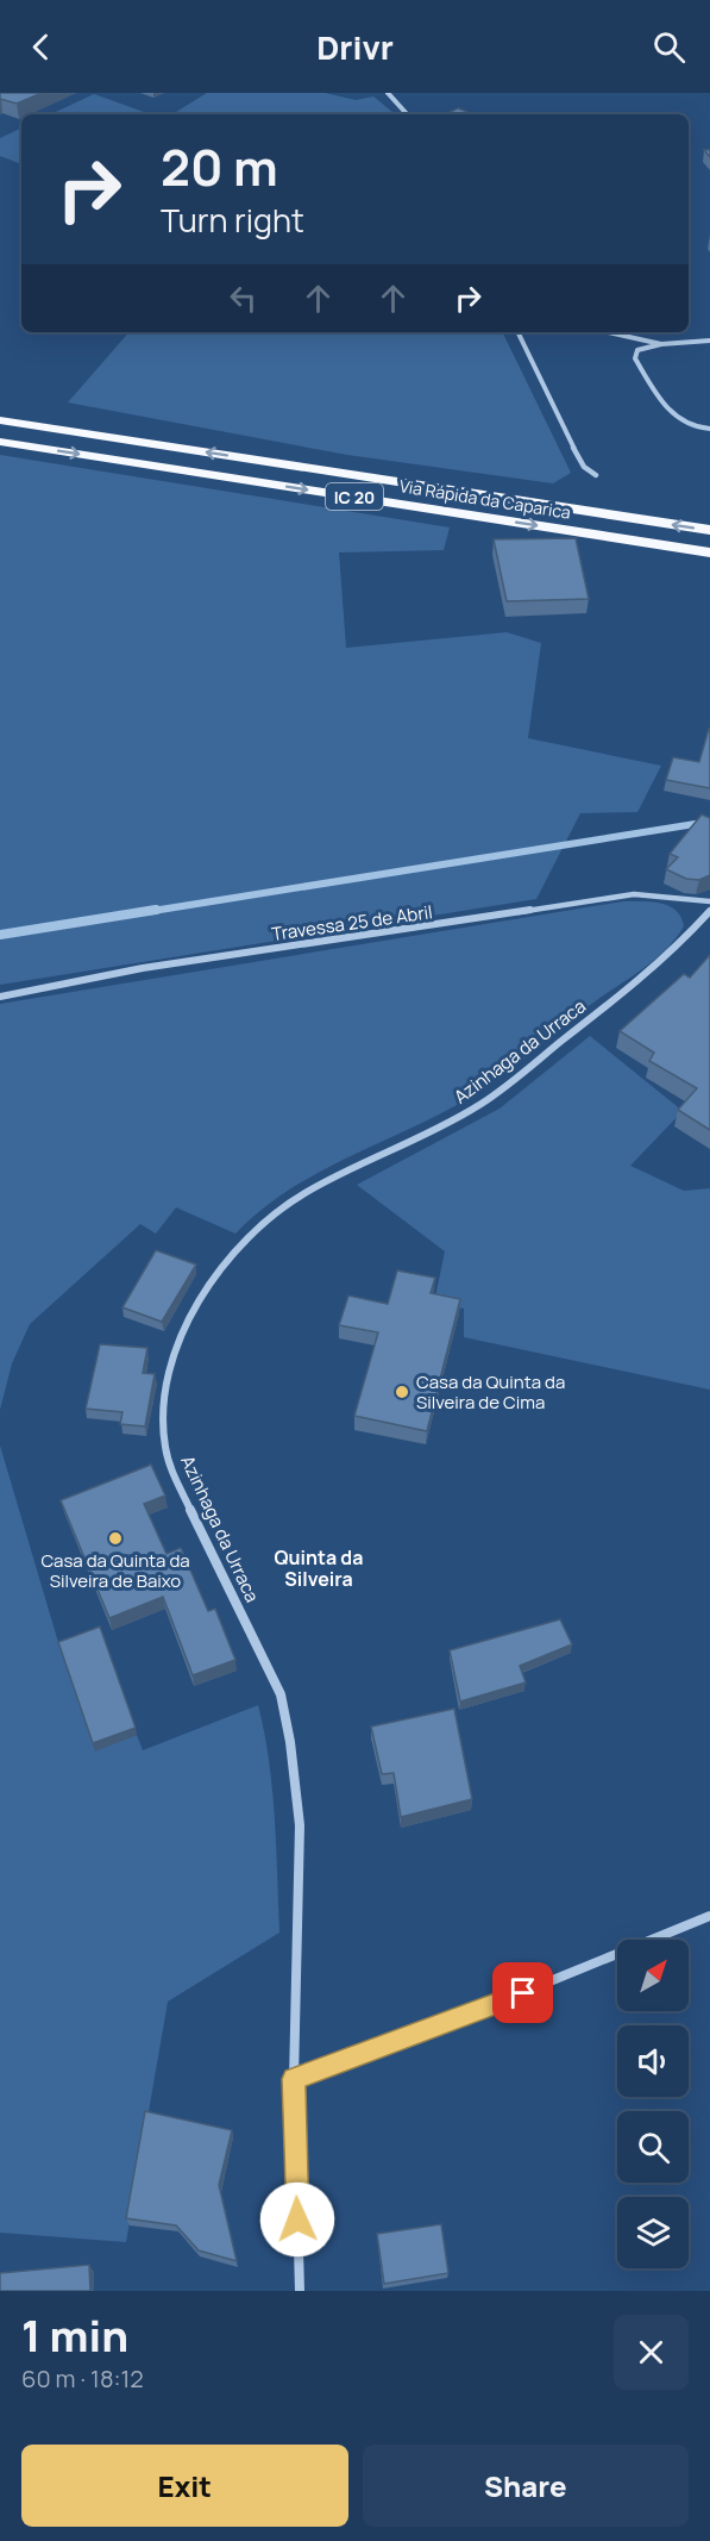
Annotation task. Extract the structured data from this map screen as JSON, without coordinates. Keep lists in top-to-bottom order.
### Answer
{
  "streets": {
    "highway": ["IC 20", "Via Rápida da Caparica"],
    "street": ["Travessa 25 de Abril", "Azinhaga da Urraca"]
  },
  "districts": ["Quinta da Silveira"],
  "places": ["Casa da Quinta da Silveira de Cima", "Casa da Quinta da Silveira de Baixo"],
  "north": "top right",
  "page": {
    "header": "Drivr",
    "turn": ["20 m", "Turn right"],
    "heading": ["1 min", "60 m · 18:12"],
    "buttons": ["Exit", "Share"]
  }
}
